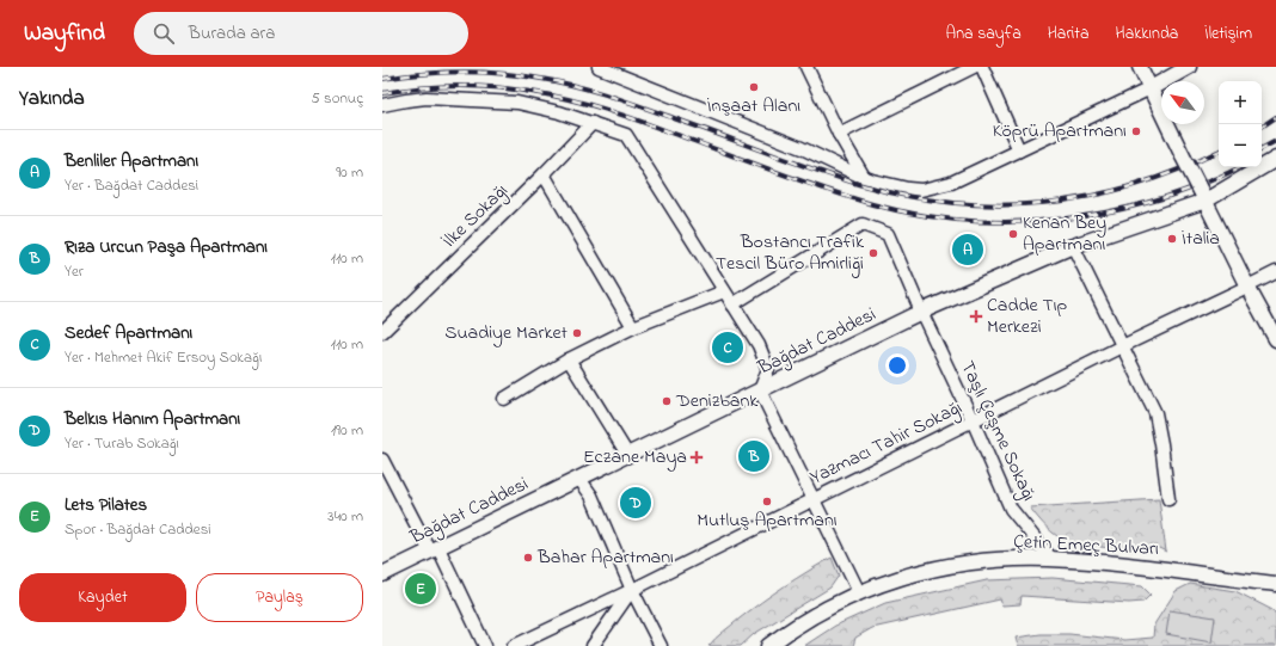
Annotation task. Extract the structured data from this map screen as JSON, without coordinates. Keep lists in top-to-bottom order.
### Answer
{
  "streets": {
    "main road": ["Bağdat Caddesi", "Çetin Emeç Bulvarı"],
    "street": ["İlke Sokağı", "Taşlı Çeşme Sokağı", "Yazmacı Tahir Sokağı"]
  },
  "crossings": [
    ["Bağdat Caddesi", "Taşlı Çeşme Sokağı"],
    ["Taşlı Çeşme Sokağı", "Yazmacı Tahir Sokağı"],
    ["Taşlı Çeşme Sokağı", "Çetin Emeç Bulvarı"]
  ],
  "places": {
    "other": [
      "İnşaat Alanı",
      "Köprü Apartmanı",
      "Kenan Bey Apartmanı",
      "İtalia",
      "Bostancı Trafik Tescil Büro Amirliği",
      "Suadiye Market",
      "Denizbank",
      "Mutluş Apartmanı",
      "Bahar Apartmanı"
    ],
    "health": ["Cadde Tıp Merkezi", "Eczane Maya"]
  },
  "north": "top left",
  "page": {
    "header": "Wayfind",
    "search": "Burada ara",
    "nav": [
      "Ana sayfa",
      "Harita",
      "Hakkında",
      "İletişim"
    ],
    "heading": ["Yakında", "5 sonuç"],
    "map_buttons": ["+", "−"],
    "list": [
      {
        "mark": "A",
        "name": "Benliler Apartmanı",
        "note": "Yer · Bağdat Caddesi",
        "value": "90 m"
      },
      {
        "mark": "B",
        "name": "Rıza Urcun Paşa Apartmanı",
        "note": "Yer",
        "value": "110 m"
      },
      {
        "mark": "C",
        "name": "Sedef Apartmanı",
        "note": "Yer · Mehmet Akif Ersoy Sokağı",
        "value": "110 m"
      },
      {
        "mark": "D",
        "name": "Belkıs Hanım Apartmanı",
        "note": "Yer · Turab Sokağı",
        "value": "190 m"
      },
      {
        "mark": "E",
        "name": "Lets Pilates",
        "note": "Spor · Bağdat Caddesi",
        "value": "340 m"
      }
    ],
    "pins": [
      "A",
      "C",
      "B",
      "D",
      "E"
    ],
    "buttons": ["Kaydet", "Paylaş"]
  }
}
